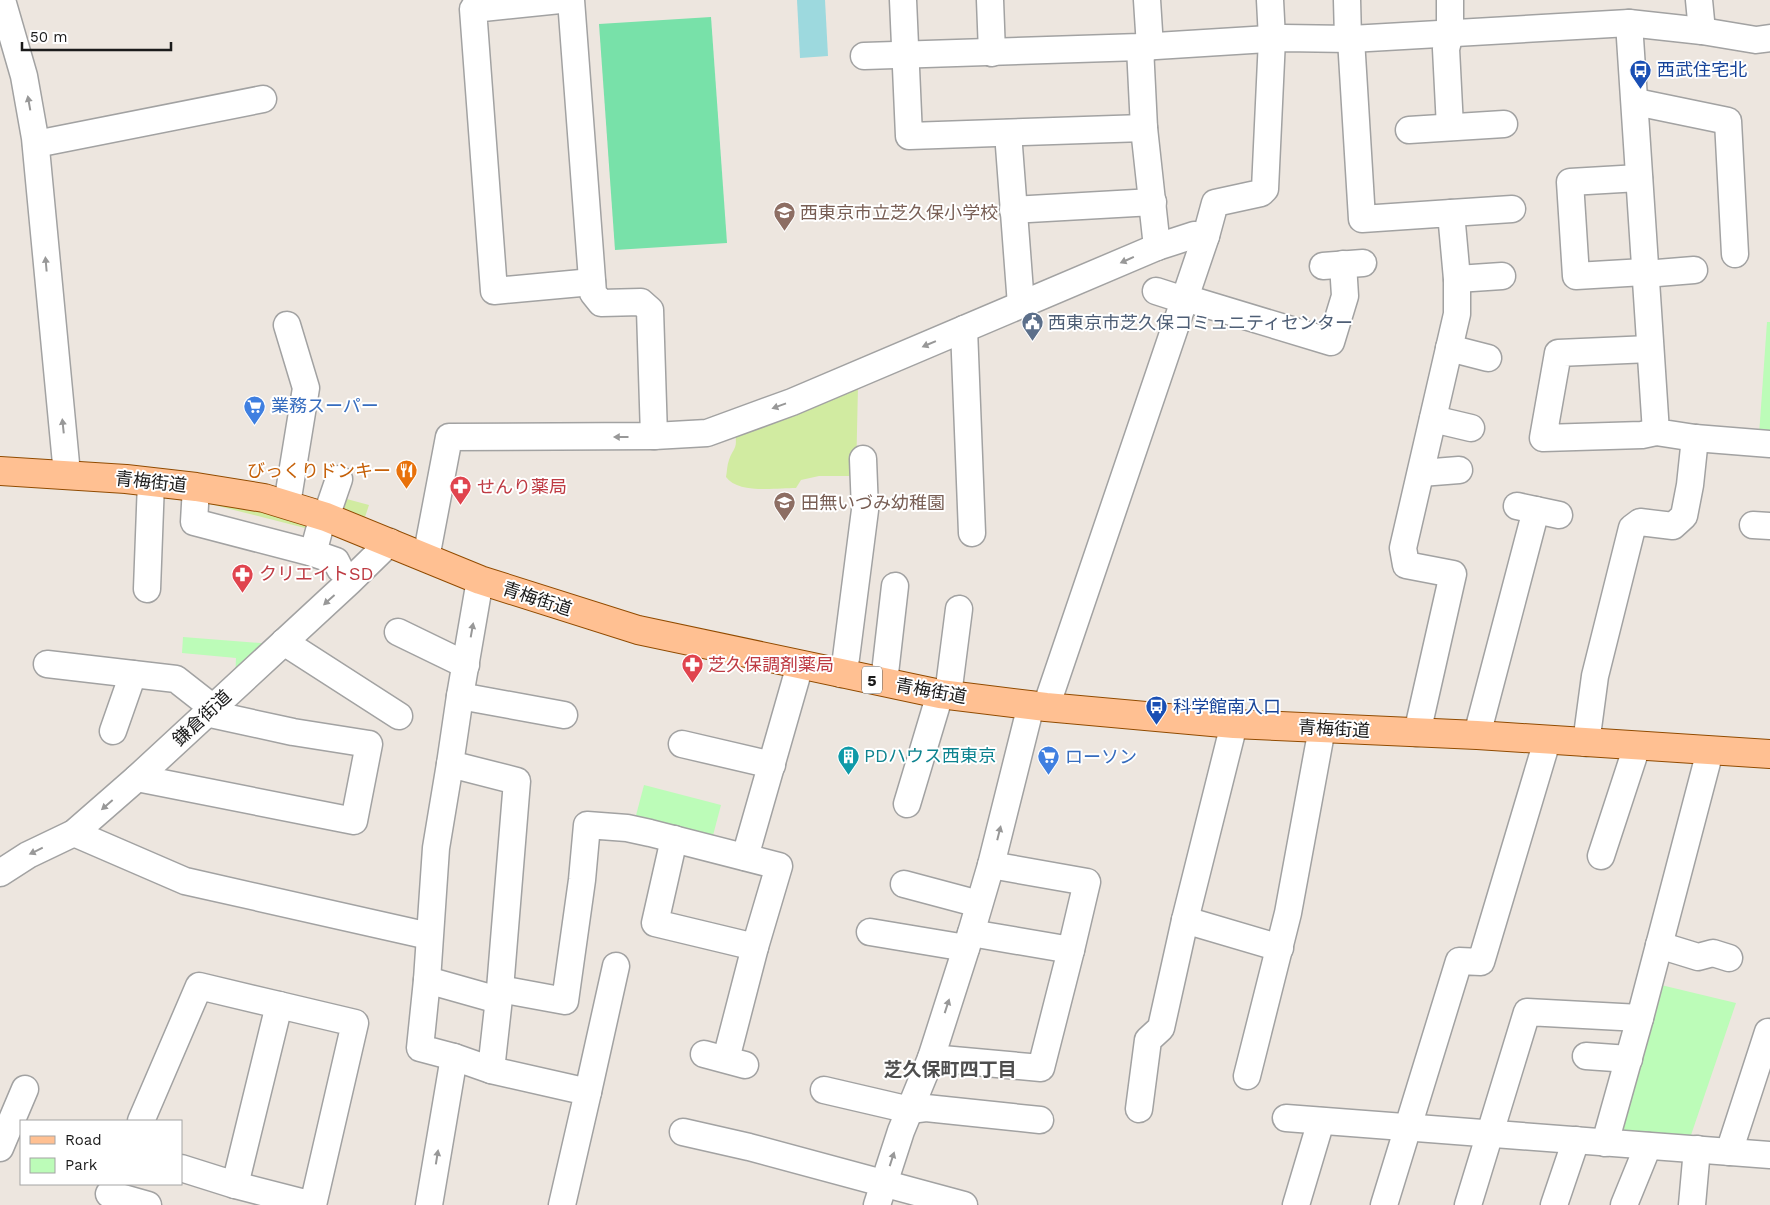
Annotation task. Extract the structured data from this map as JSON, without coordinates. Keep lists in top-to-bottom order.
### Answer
{
  "streets": {
    "main road": ["青梅街道", "5"],
    "street": ["鎌倉街道"]
  },
  "crossings": [
    ["青梅街道", "鎌倉街道"]
  ],
  "one_way": ["鎌倉街道"],
  "districts": ["芝久保町四丁目"],
  "places": {
    "bus stop": ["西武住宅北", "科学館南入口"],
    "school or university": ["西東京市立芝久保小学校", "田無いづみ幼稚園"],
    "public building": ["西東京市芝久保コミュニティセンター"],
    "supermarket": ["業務スーパー", "ローソン"],
    "restaurant": ["びっくりドンキー"],
    "pharmacy": ["せんり薬局", "クリエイトSD", "芝久保調剤薬局"],
    "building": ["PDハウス西東京"]
  },
  "legend": ["Road", "Park"],
  "scale_bar": "50 m"
}
